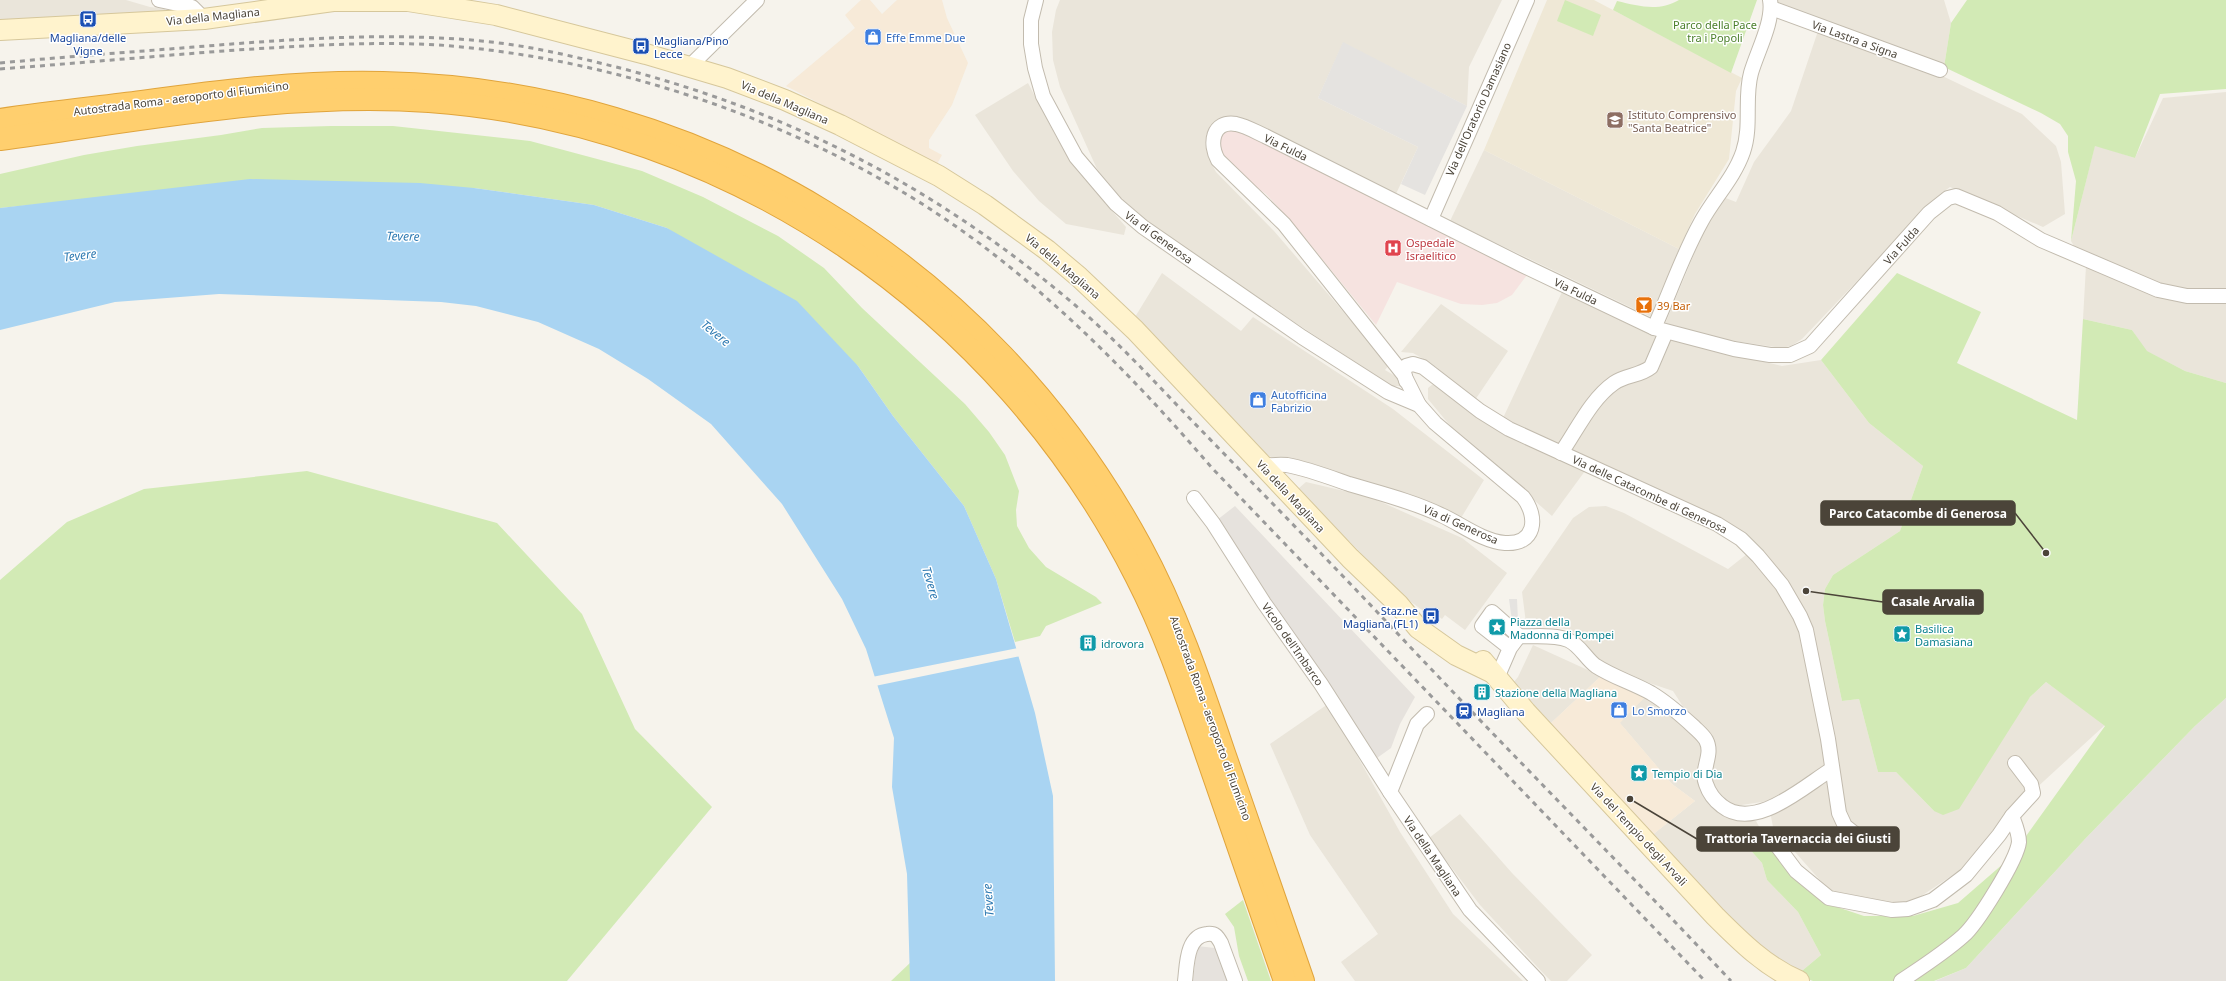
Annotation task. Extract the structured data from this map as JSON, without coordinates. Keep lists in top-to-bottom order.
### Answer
{
  "streets": {
    "highway": ["Autostrada Roma - aeroporto di Fiumicino"],
    "main road": ["Via della Magliana", "Via del Tempio degli Arvali"],
    "street": [
      "Via Lastra a Signa",
      "Via dell'Oratorio Damasiano",
      "Via Fulda",
      "Via di Generosa",
      "Via delle Catacombe di Generosa",
      "Vicolo dell'Imbarco"
    ]
  },
  "crossings": [
    ["Via della Magliana", "Via di Generosa"],
    ["Via della Magliana", "Vicolo dell'Imbarco"],
    ["Via della Magliana", "Via del Tempio degli Arvali"],
    ["Via dell'Oratorio Damasiano", "Via Fulda"],
    ["Via Fulda", "Via di Generosa"],
    ["Via Fulda", "Via delle Catacombe di Generosa"]
  ],
  "water": ["Tevere"],
  "parks": ["Parco della Pace tra i Popoli"],
  "places": {
    "bus stop": ["Magliana/delle Vigne", "Magliana/Pino Lecce", "Staz.ne Magliana (FL1)"],
    "shop": ["Effe Emme Due", "Autofficina Fabrizio", "Lo Smorzo"],
    "school or university": ["Istituto Comprensivo \"Santa Beatrice\""],
    "hospital": ["Ospedale Israelitico"],
    "bar": ["39 Bar"],
    "other": ["Parco Catacombe di Generosa", "Casale Arvalia", "Trattoria Tavernaccia dei Giusti"],
    "place": ["Piazza della Madonna di Pompei", "Basilica Damasiana", "Tempio di Dia"],
    "building": ["idrovora", "Stazione della Magliana"],
    "station": ["Magliana"]
  }
}
